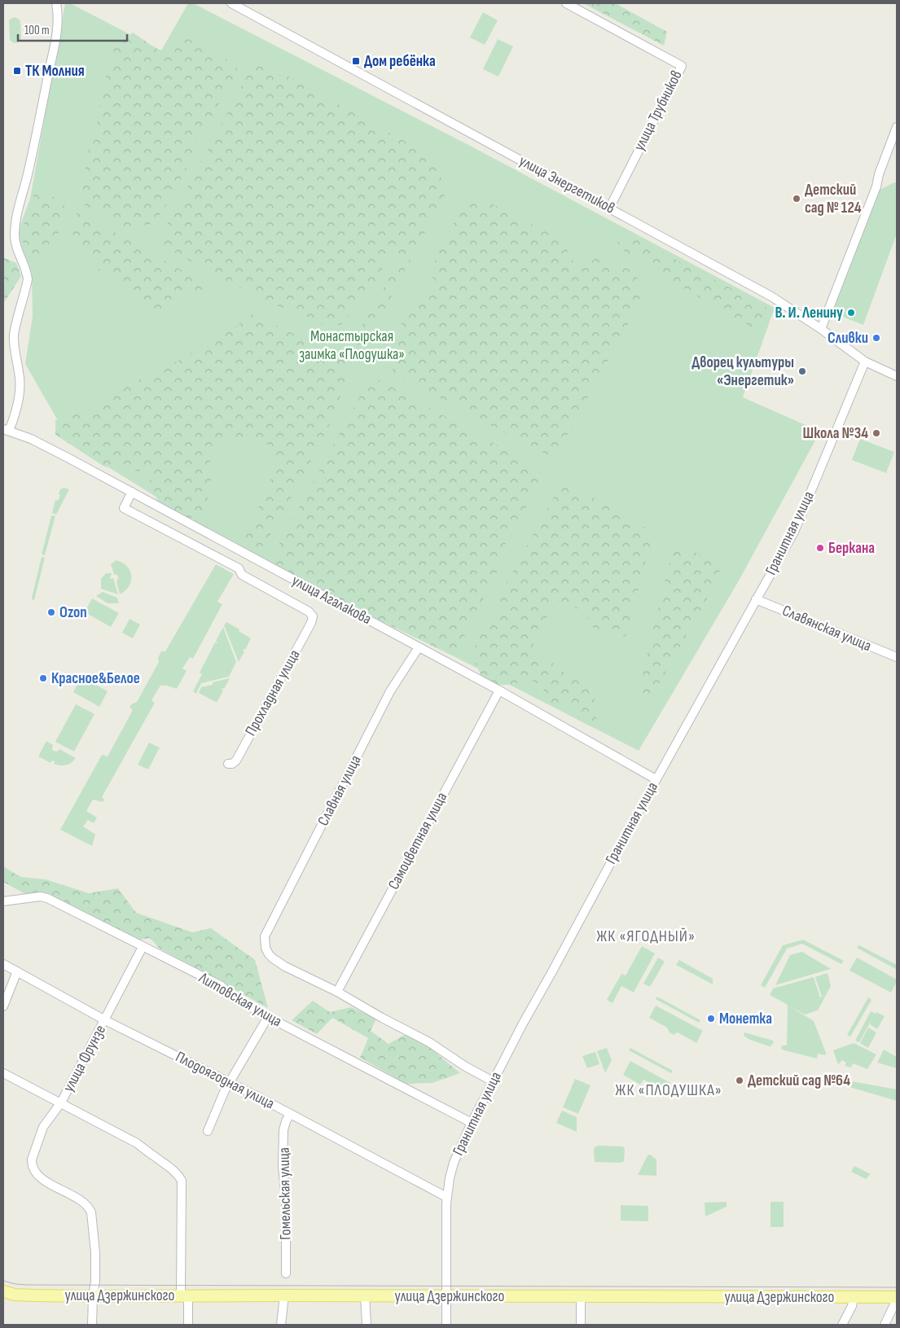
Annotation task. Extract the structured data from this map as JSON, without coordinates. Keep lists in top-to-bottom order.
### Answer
{
  "streets": {
    "main road": ["улица Дзержинского"],
    "street": [
      "улица Трубников",
      "улица Энергетиков",
      "Гранитная улица",
      "улица Агалакова",
      "Славянская улица",
      "Прохладная улица",
      "Славная улица",
      "Самоцветная улица",
      "Литовская улица",
      "улица Фрунзе",
      "Плодоягодная улица",
      "Гомельская улица"
    ]
  },
  "crossings": [
    ["улица Трубников", "улица Энергетиков"],
    ["улица Энергетиков", "Гранитная улица"],
    ["Гранитная улица", "улица Агалакова"],
    ["Гранитная улица", "Славянская улица"],
    ["Гранитная улица", "Литовская улица"],
    ["Гранитная улица", "Плодоягодная улица"],
    ["Гранитная улица", "улица Дзержинского"],
    ["улица Агалакова", "Прохладная улица"],
    ["улица Агалакова", "Славная улица"],
    ["улица Агалакова", "Самоцветная улица"],
    ["Славная улица", "Самоцветная улица"],
    ["Литовская улица", "улица Фрунзе"],
    ["улица Фрунзе", "Плодоягодная улица"],
    ["улица Фрунзе", "улица Дзержинского"],
    ["Плодоягодная улица", "Гомельская улица"]
  ],
  "districts": ["ЖК «ЯГОДНЫЙ»", "ЖК «ПЛОДУШКА»"],
  "parks": ["Монастырская заимка «Плодушка»"],
  "places": {
    "transit": ["Дом ребёнка", "ТК Молния"],
    "other": [
      "Детский сад № 124",
      "В. И. Ленину",
      "Сливки",
      "Дворец культуры «Энергетик»",
      "Школа №34",
      "Беркана",
      "Ozon",
      "Красное&Белое",
      "Монетка",
      "Детский сад №64"
    ]
  },
  "scale_bar": "100 m"
}
